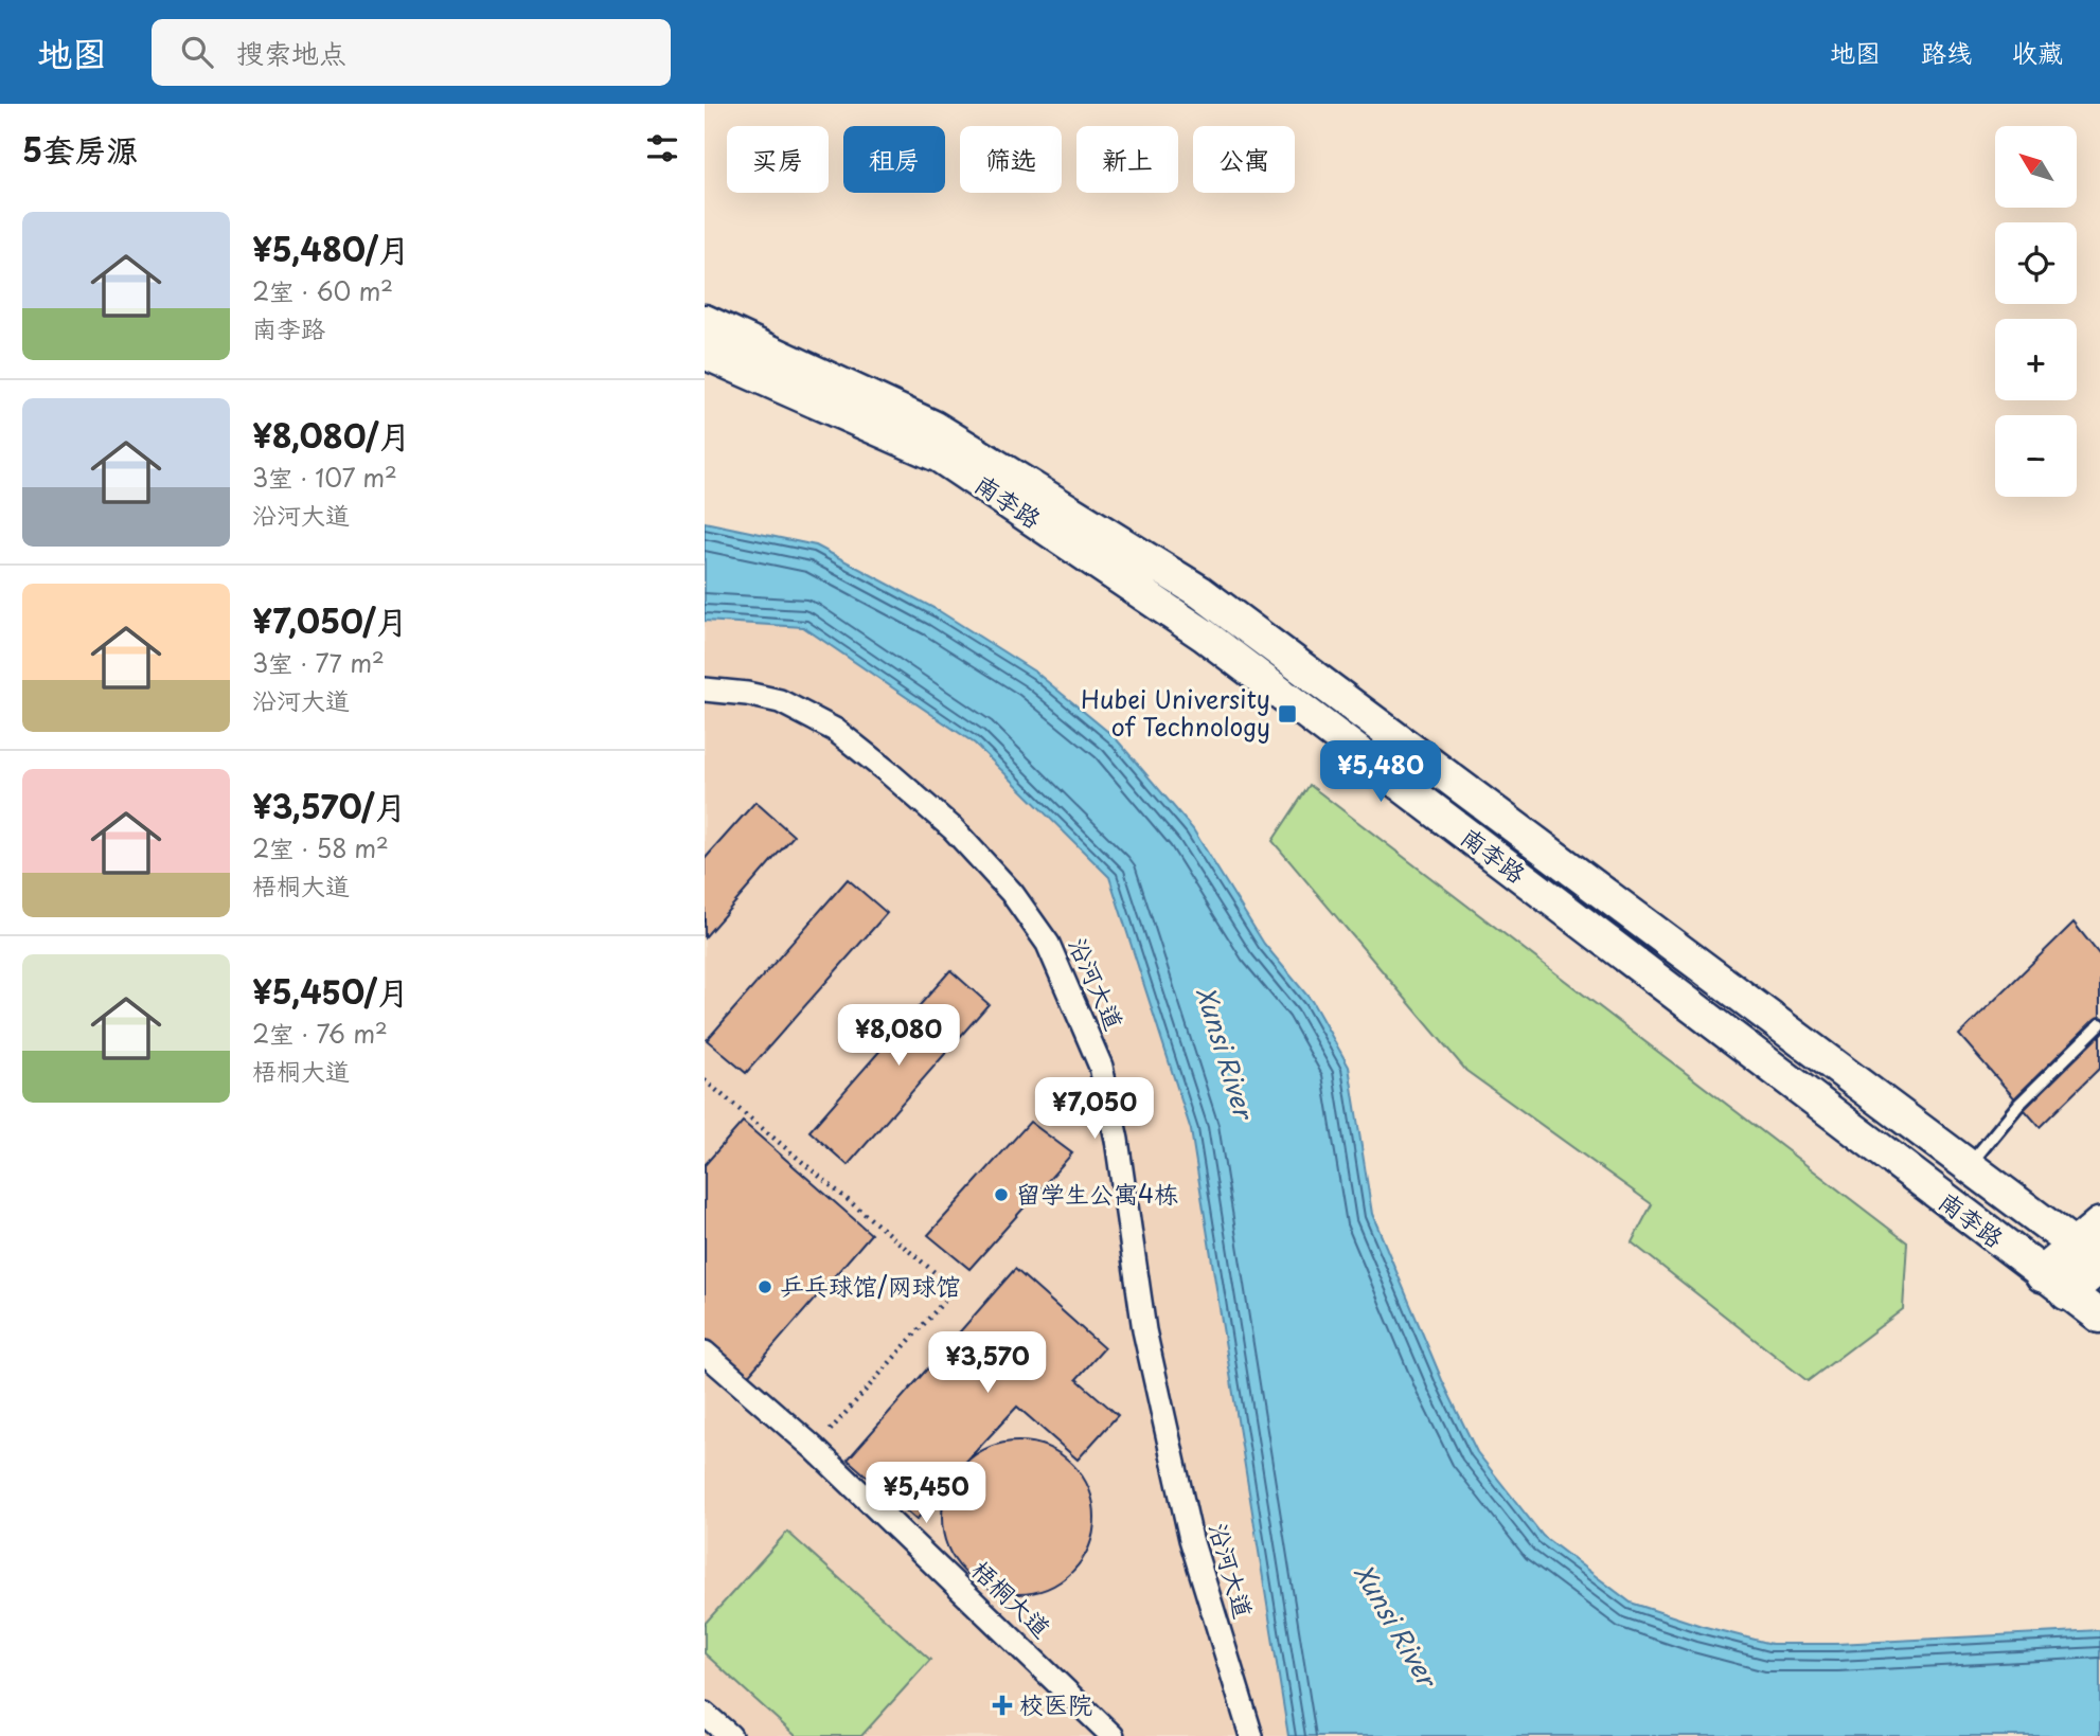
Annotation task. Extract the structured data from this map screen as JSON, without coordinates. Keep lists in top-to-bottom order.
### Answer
{
  "streets": {
    "main road": ["南李路"],
    "street": ["沿河大道", "梧桐大道"]
  },
  "water": ["Xunsi River"],
  "places": {
    "transit": ["Hubei University of Technology"],
    "other": ["留学生公寓4栋", "乒乓球馆/网球馆"],
    "health": ["校医院"]
  },
  "north": "top left",
  "page": {
    "header": "地图",
    "search": "搜索地点",
    "nav": ["地图", "路线", "收藏"],
    "heading": "5套房源",
    "map_buttons": ["+", "−"],
    "chip": [
      "买房",
      "租房",
      "筛选",
      "新上",
      "公寓"
    ],
    "list": [
      {
        "name": "¥5,480/月",
        "note": "2室 · 60 m² · 南李路"
      },
      {
        "name": "¥8,080/月",
        "note": "3室 · 107 m² · 沿河大道"
      },
      {
        "name": "¥7,050/月",
        "note": "3室 · 77 m² · 沿河大道"
      },
      {
        "name": "¥3,570/月",
        "note": "2室 · 58 m² · 梧桐大道"
      },
      {
        "name": "¥5,450/月",
        "note": "2室 · 76 m² · 梧桐大道"
      }
    ],
    "price": [
      "¥5,480",
      "¥8,080",
      "¥7,050",
      "¥3,570",
      "¥5,450"
    ]
  }
}
